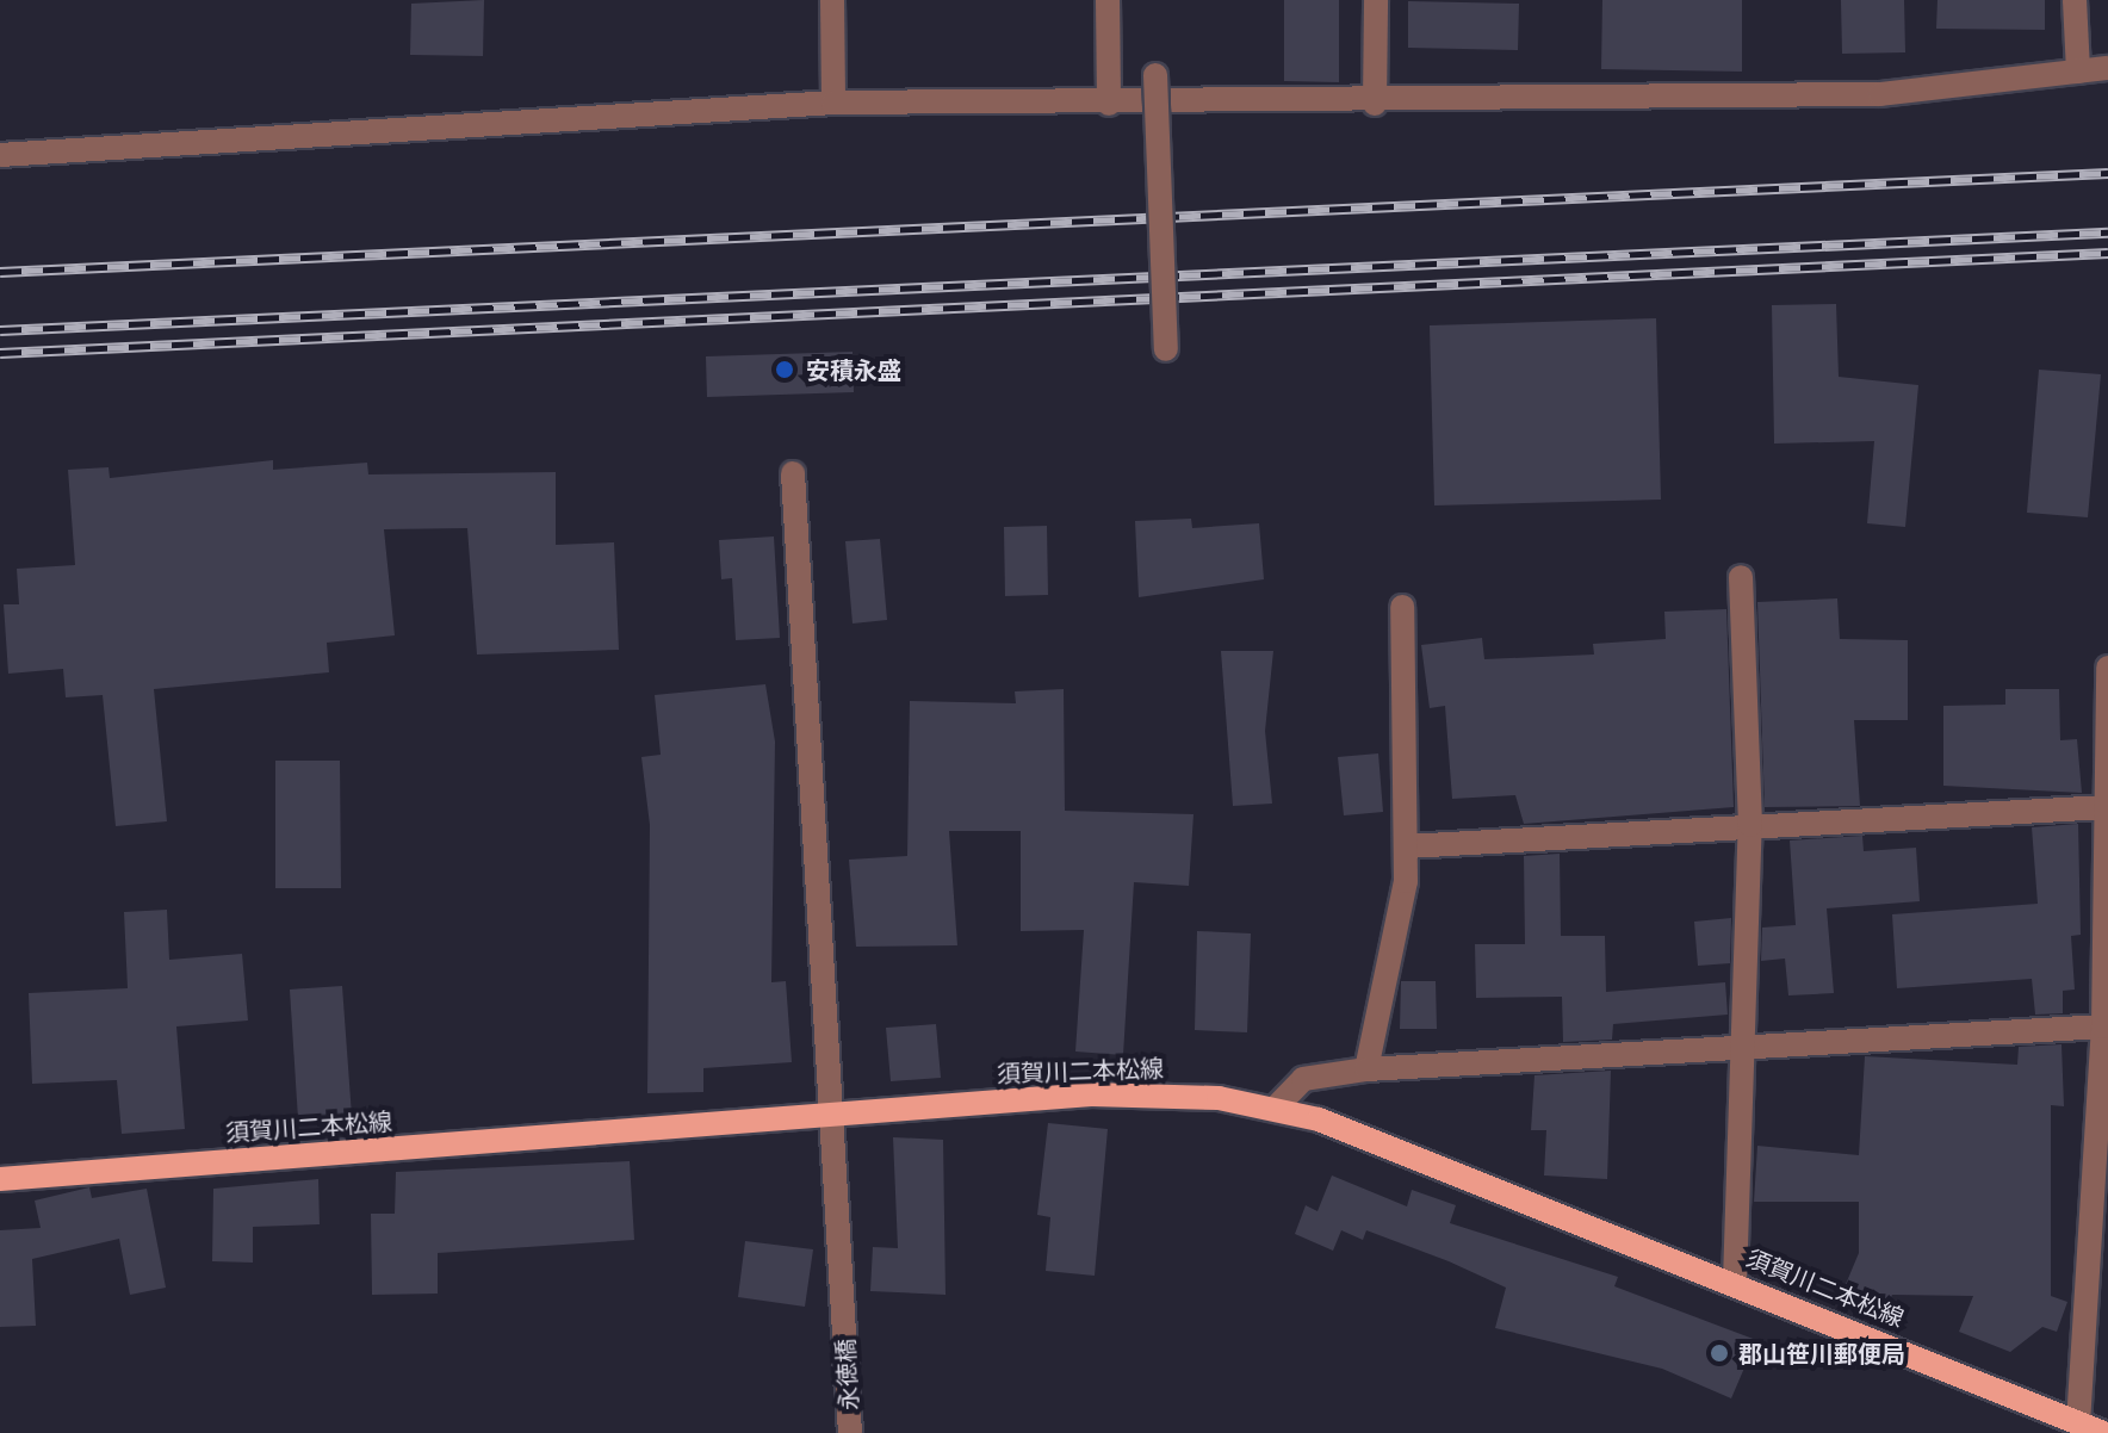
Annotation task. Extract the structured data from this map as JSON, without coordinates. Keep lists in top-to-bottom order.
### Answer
{
  "streets": {
    "main road": ["須賀川二本松線"],
    "street": ["永徳橋"]
  },
  "crossings": [
    ["須賀川二本松線", "永徳橋"]
  ],
  "places": ["安積永盛", "郡山笹川郵便局"]
}
